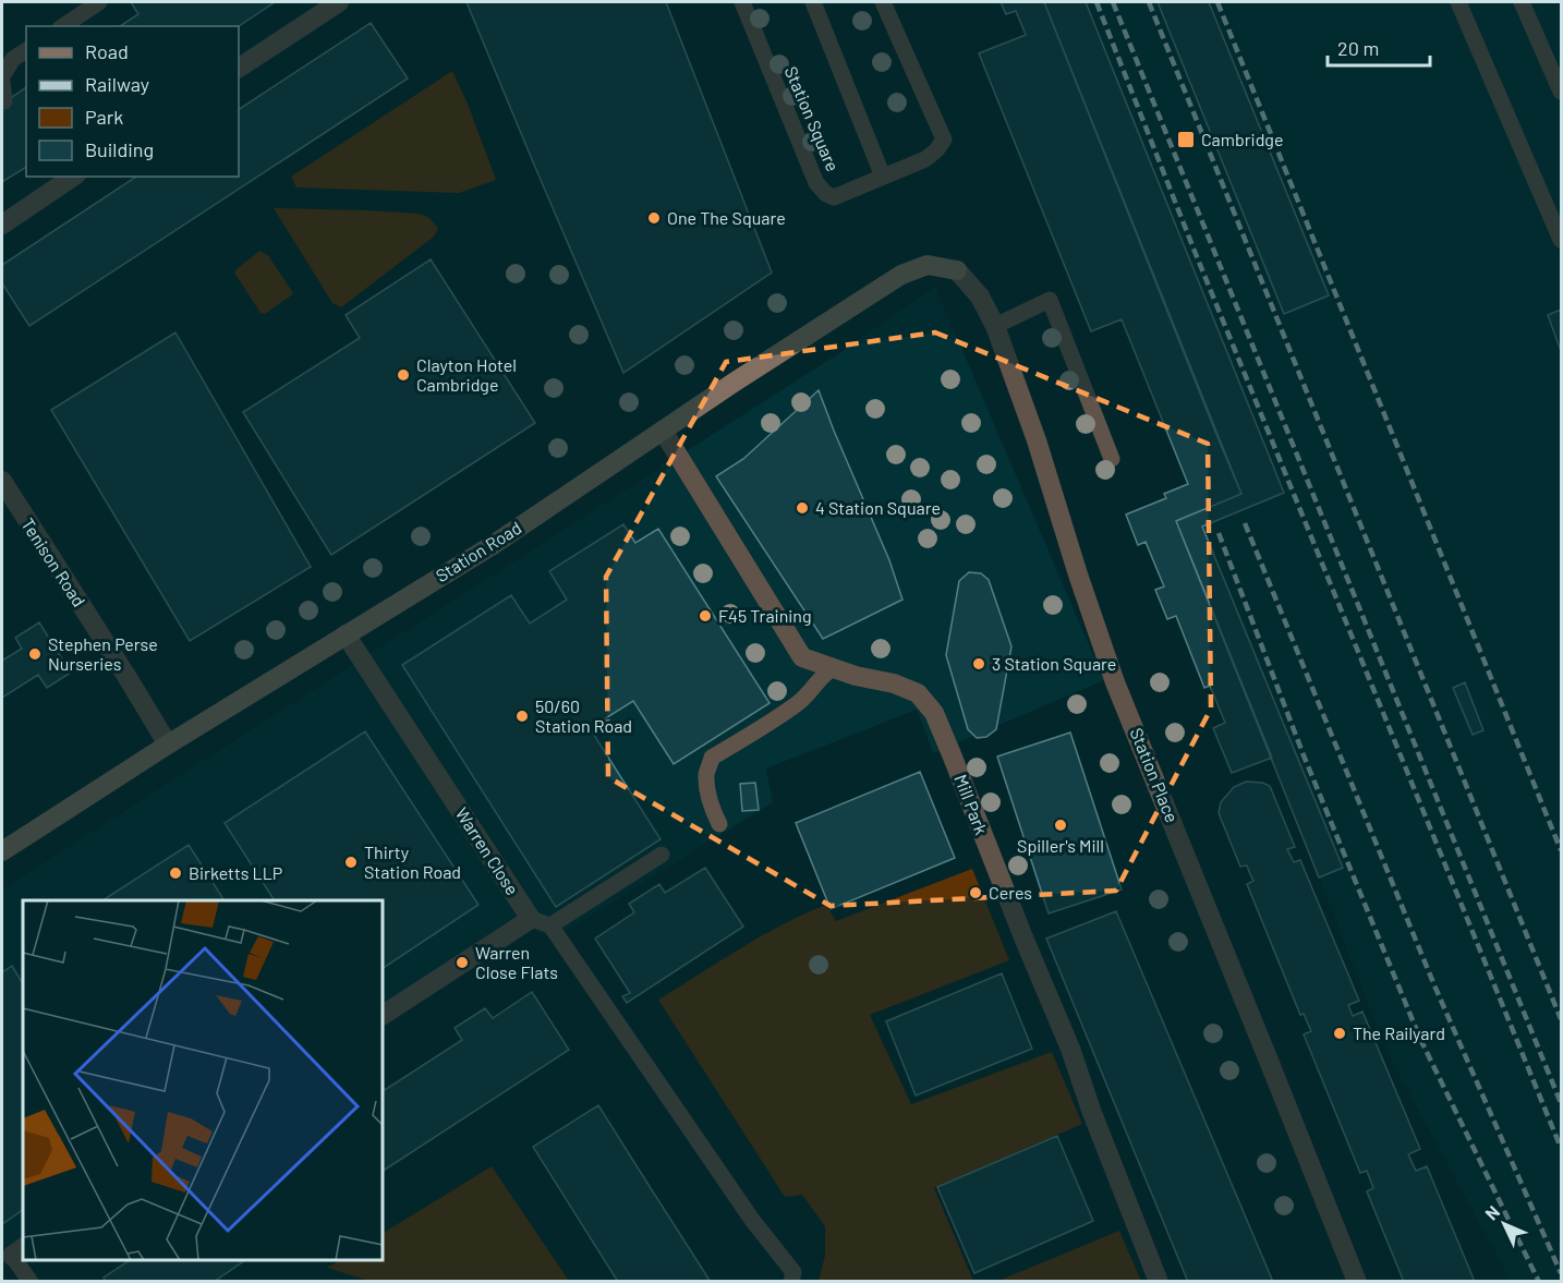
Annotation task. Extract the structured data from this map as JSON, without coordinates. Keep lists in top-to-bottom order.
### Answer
{
  "streets": {
    "street": [
      "Station Road",
      "Tenison Road",
      "Station Place",
      "Mill Park",
      "Warren Close"
    ],
    "lane": ["Station Square"]
  },
  "crossings": [
    ["Station Road", "Tenison Road"],
    ["Station Road", "Station Place"],
    ["Station Road", "Mill Park"],
    ["Station Road", "Warren Close"]
  ],
  "places": {
    "transit": ["Cambridge"],
    "other": [
      "One The Square",
      "Clayton Hotel Cambridge",
      "4 Station Square",
      "F45 Training",
      "Stephen Perse Nurseries",
      "3 Station Square",
      "50/60 Station Road",
      "Spiller's Mill",
      "Thirty Station Road",
      "Birketts LLP",
      "Ceres",
      "Warren Close Flats",
      "The Railyard"
    ]
  },
  "legend": [
    "Road",
    "Railway",
    "Park",
    "Building"
  ],
  "scale_bar": "20 m",
  "north": "top left"
}
